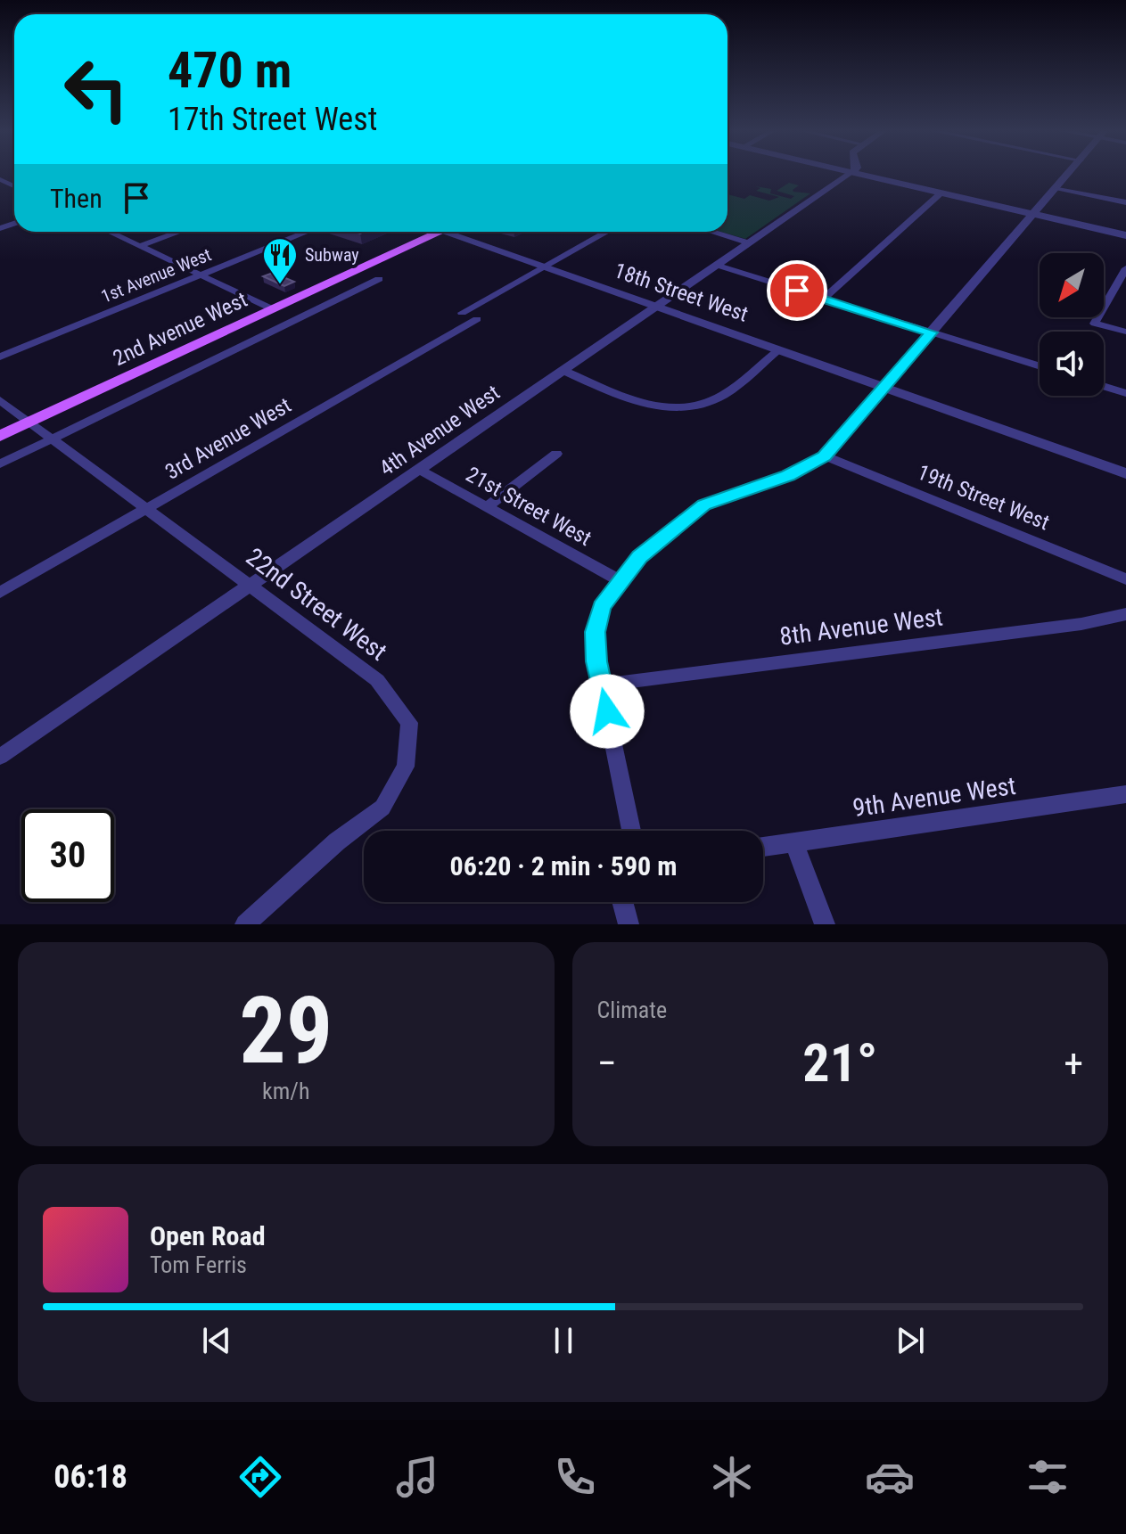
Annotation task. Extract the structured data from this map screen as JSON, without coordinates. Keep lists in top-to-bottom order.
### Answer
{
  "streets": {
    "main road": ["2nd Avenue West"],
    "street": [
      "1st Avenue West",
      "18th Street West",
      "4th Avenue West",
      "3rd Avenue West",
      "19th Street West",
      "21st Street West",
      "22nd Street West",
      "8th Avenue West",
      "9th Avenue West"
    ]
  },
  "crossings": [
    ["18th Street West", "2nd Avenue West"],
    ["18th Street West", "4th Avenue West"],
    ["2nd Avenue West", "22nd Street West"],
    ["4th Avenue West", "21st Street West"],
    ["4th Avenue West", "22nd Street West"],
    ["3rd Avenue West", "22nd Street West"]
  ],
  "places": {
    "restaurant": ["Subway"]
  },
  "north": "bottom left",
  "page": {
    "turn": ["470 m", "17th Street West"],
    "then": "Then",
    "limit": "30",
    "trip": "06:20 · 2 min · 590 m",
    "tile": [
      ["29", "km/h"],
      "Climate"
    ],
    "heat": ["−", "21°", "+"],
    "song": ["Open Road", "Tom Ferris"],
    "tabs": "06:18"
  }
}
